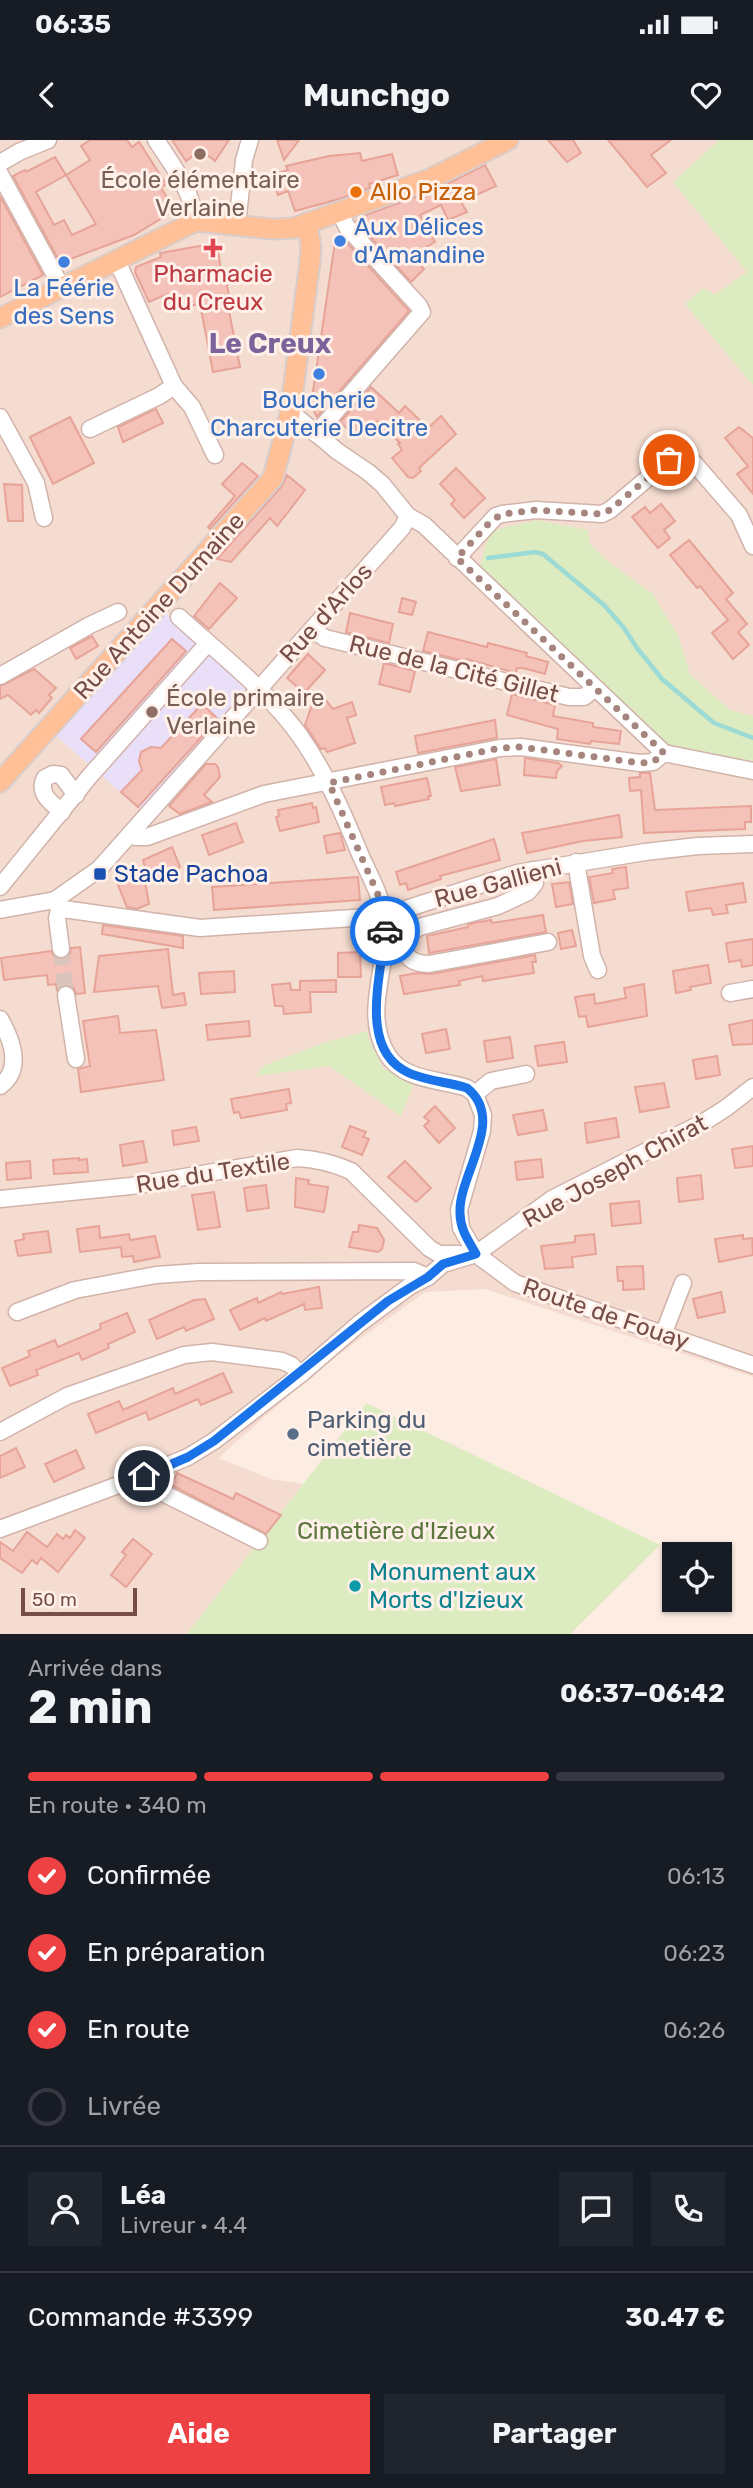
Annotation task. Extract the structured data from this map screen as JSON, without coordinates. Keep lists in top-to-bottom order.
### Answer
{
  "streets": {
    "main road": ["Rue Antoine Dumaine"],
    "street": [
      "Rue d'Arlos",
      "Rue de la Cité Gillet",
      "Rue Gallieni",
      "Rue Joseph Chirat",
      "Rue du Textile",
      "Route de Fouay"
    ]
  },
  "crossings": [
    ["Rue d'Arlos", "Rue de la Cité Gillet"],
    ["Rue d'Arlos", "Rue Gallieni"],
    ["Rue Joseph Chirat", "Rue du Textile"],
    ["Rue Joseph Chirat", "Route de Fouay"],
    ["Rue du Textile", "Route de Fouay"]
  ],
  "districts": ["Le Creux"],
  "parks": ["Cimetière d'Izieux"],
  "places": {
    "other": [
      "École élémentaire Verlaine",
      "Allo Pizza",
      "Aux Délices d'Amandine",
      "La Féérie des Sens",
      "Boucherie Charcuterie Decitre",
      "École primaire Verlaine",
      "Parking du cimetière",
      "Monument aux Morts d'Izieux"
    ],
    "health": ["Pharmacie du Creux"],
    "transit": ["Stade Pachoa"]
  },
  "scale_bar": "50 m",
  "page": {
    "status": "06:35",
    "header": "Munchgo",
    "scale": "50 m",
    "heading": ["2 min", "Arrivée dans", "06:37–06:42"],
    "panel": [
      "Léa",
      "Livreur · 4.4",
      "Commande #3399",
      "30.47 €"
    ],
    "bar": "En route · 340 m",
    "list": [
      ["Confirmée", "06:13"],
      ["En préparation", "06:23"],
      ["En route", "06:26"],
      "Livrée"
    ],
    "buttons": ["Aide", "Partager"]
  }
}
